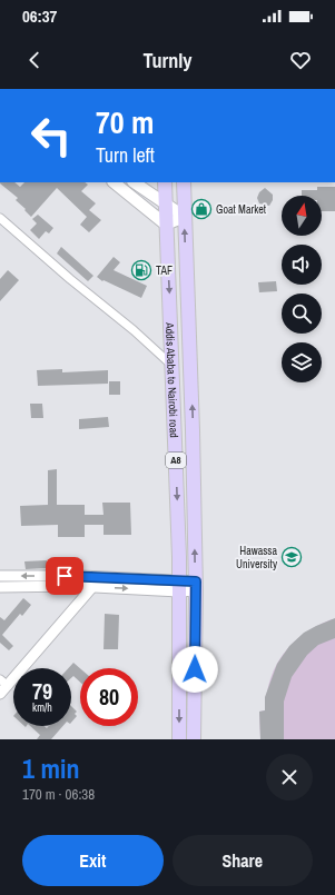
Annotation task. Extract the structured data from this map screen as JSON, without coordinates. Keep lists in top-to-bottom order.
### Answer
{
  "streets": {
    "highway": ["Addis Ababa to Nairobi road", "A8"]
  },
  "places": {
    "shop": ["Goat Market"],
    "fuel station": ["TAF"],
    "school or university": ["Hawassa University"]
  },
  "north": "top",
  "page": {
    "status": "06:37",
    "header": "Turnly",
    "turn": ["70 m", "Turn left"],
    "speed": "79 km/h",
    "limit": "80",
    "heading": ["1 min", "170 m · 06:38"],
    "buttons": ["Exit", "Share"]
  }
}
